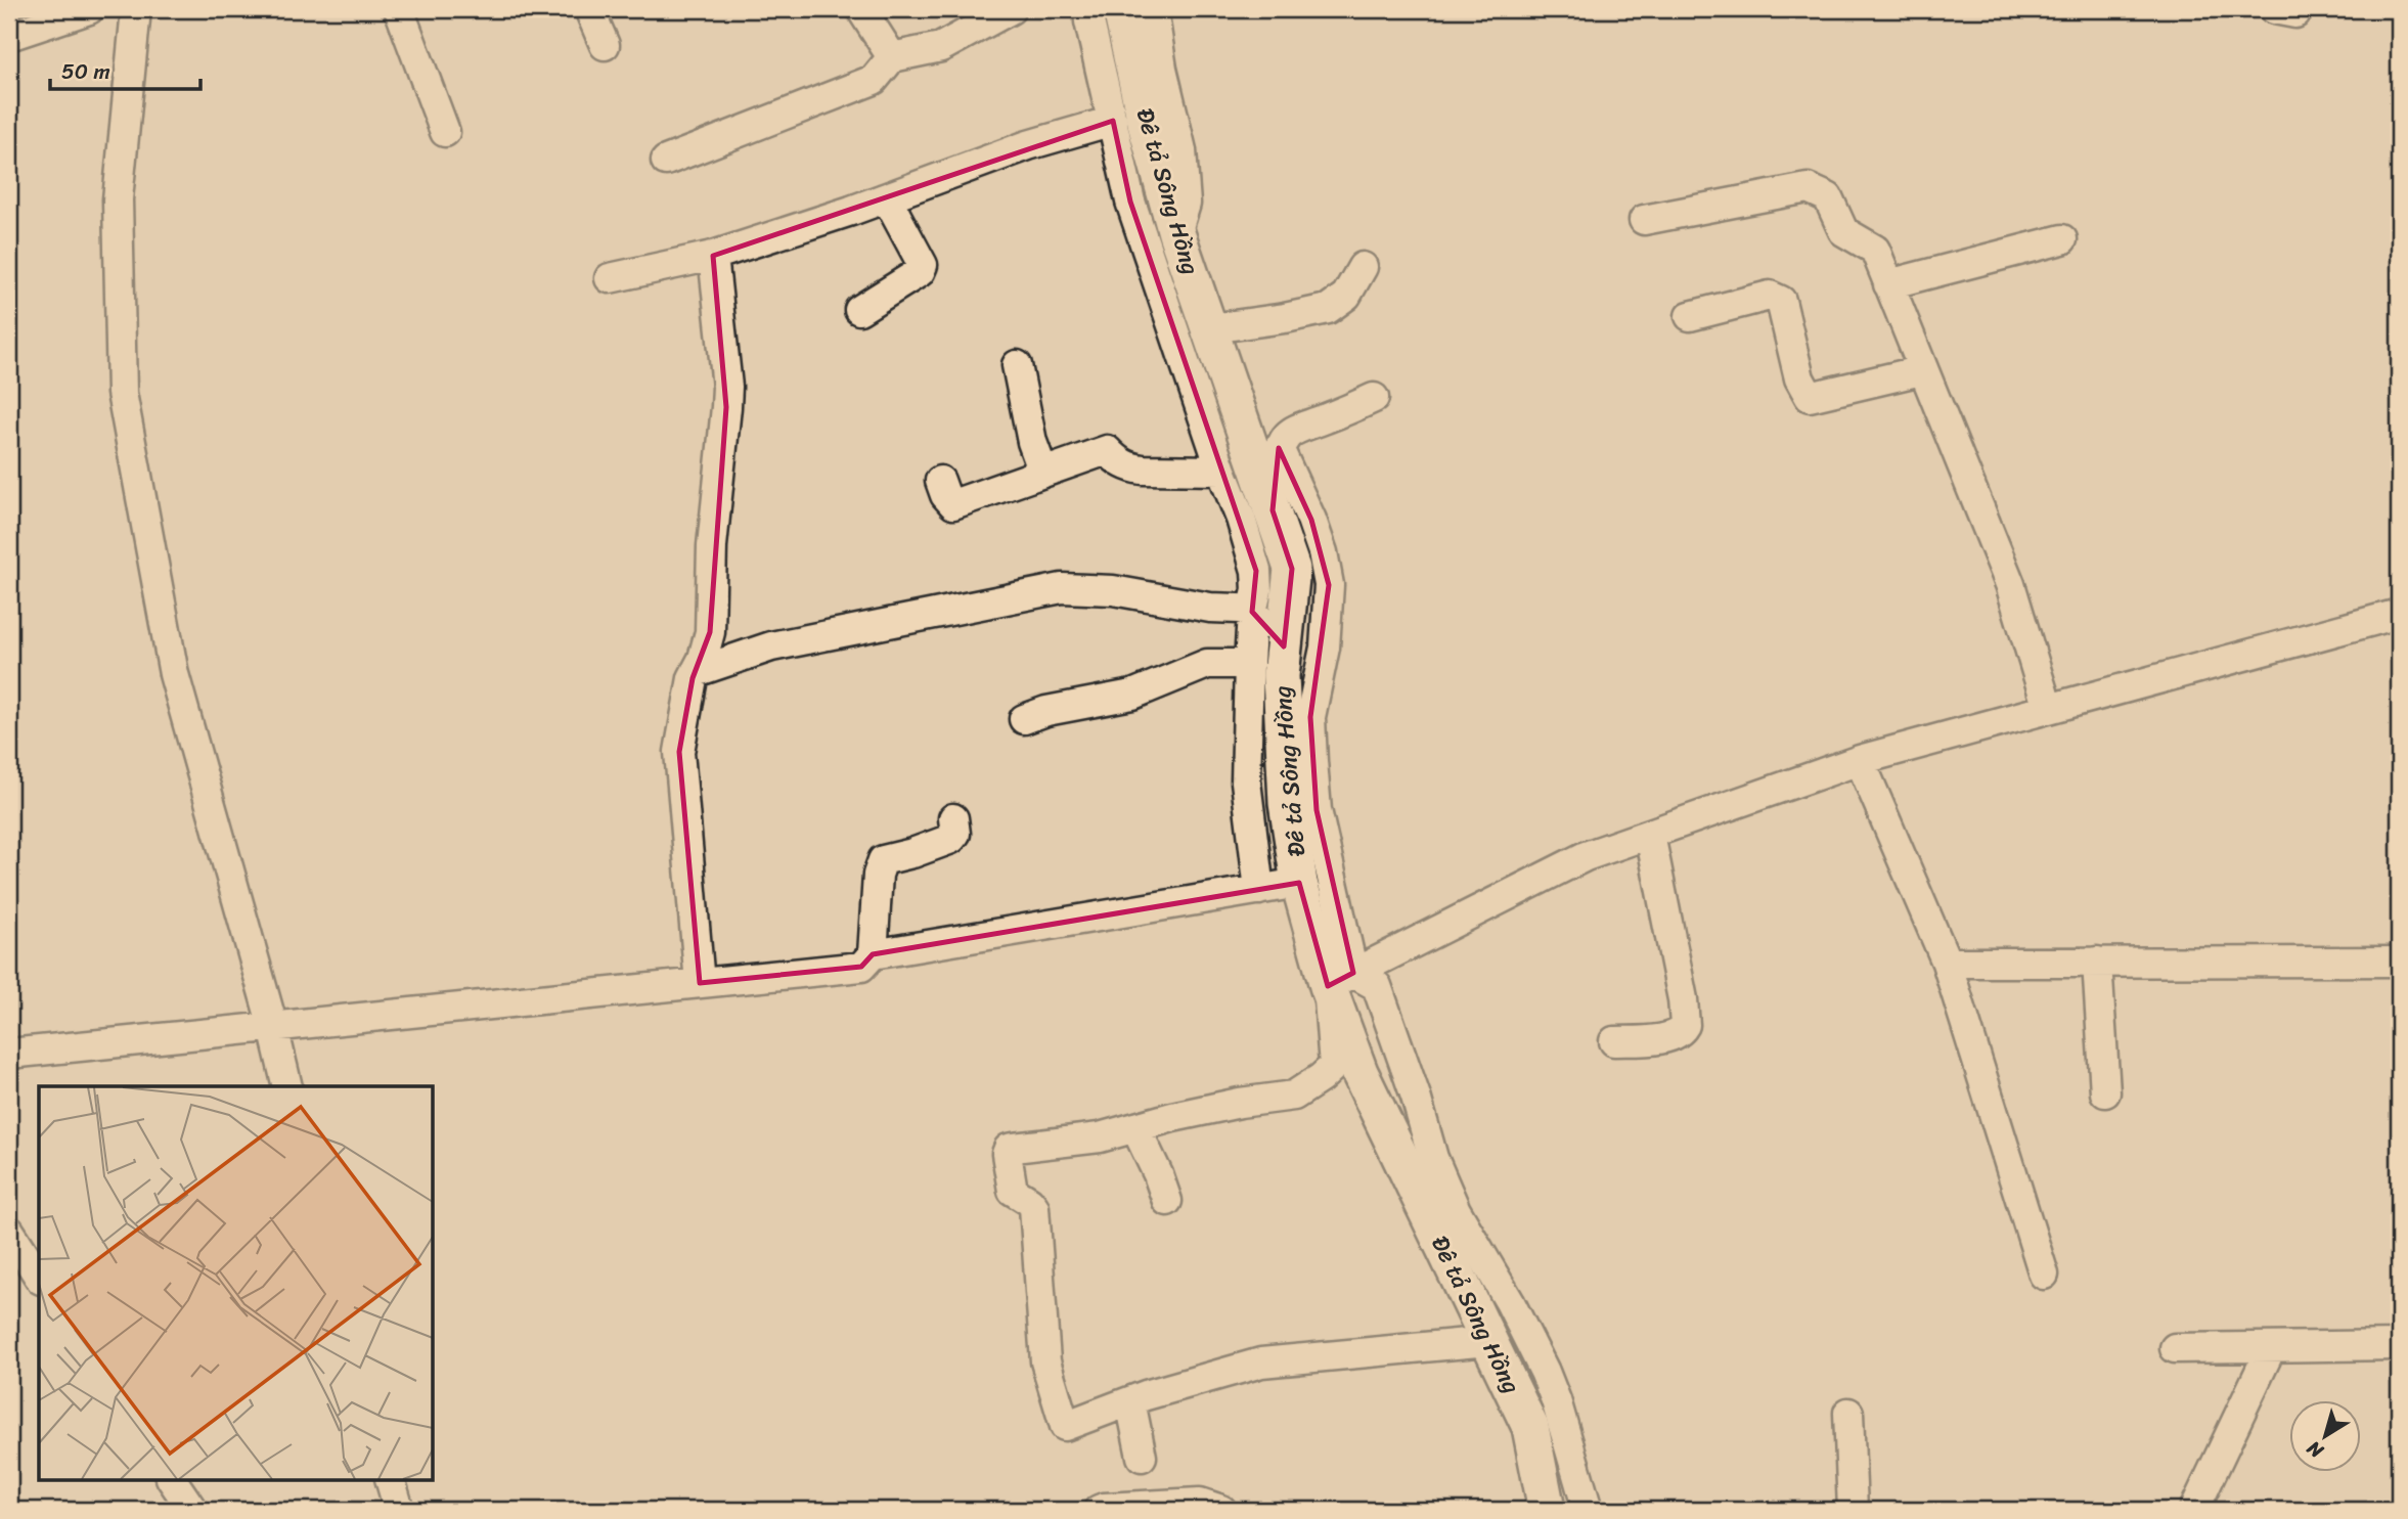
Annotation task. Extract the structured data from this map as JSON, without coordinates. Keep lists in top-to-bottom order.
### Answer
{
  "streets": {
    "main road": ["Đê tả Sông Hồng"]
  },
  "scale_bar": "50 m",
  "north": "bottom left"
}
